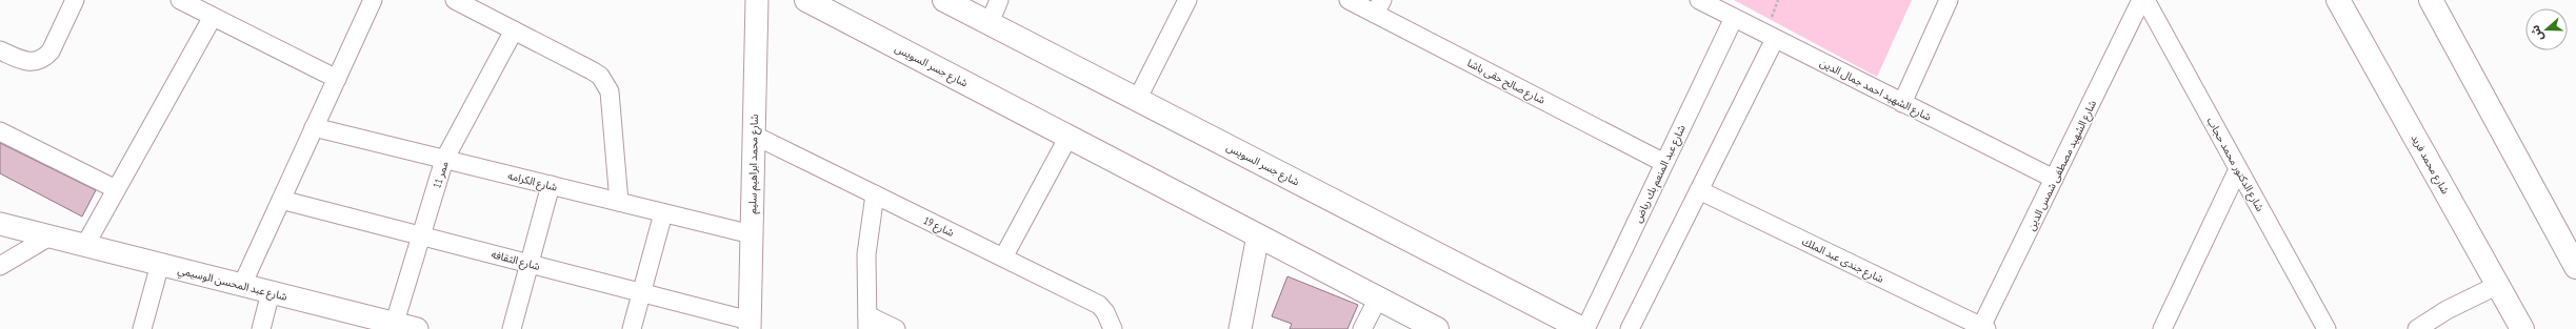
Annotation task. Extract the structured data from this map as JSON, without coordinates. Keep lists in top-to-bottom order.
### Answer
{
  "streets": {
    "main road": ["شارع جسر السويس", "شارع محمد فريد"],
    "street": [
      "شارع صالح حقى باشا",
      "شارع الشهيد احمد جمال الدين",
      "شارع محمد ابراهيم سليم",
      "شارع الدكتور محمد حجاب",
      "شارع الشهيد مصطفى شمس الدين",
      "شارع عبد المنعم بك رياض",
      "ممر 11",
      "شارع الكرامه",
      "شارع 19",
      "شارع الثقافه",
      "شارع جندى عبد الملك",
      "شارع عبد المحسن الوسيمي"
    ]
  },
  "crossings": [
    ["شارع جسر السويس", "شارع عبد المنعم بك رياض"],
    ["شارع صالح حقى باشا", "شارع عبد المنعم بك رياض"],
    ["شارع الشهيد احمد جمال الدين", "شارع الشهيد مصطفى شمس الدين"],
    ["شارع الشهيد احمد جمال الدين", "شارع عبد المنعم بك رياض"],
    ["شارع محمد ابراهيم سليم", "شارع الكرامه"],
    ["شارع محمد ابراهيم سليم", "شارع 19"],
    ["شارع محمد ابراهيم سليم", "شارع الثقافه"],
    ["شارع الشهيد مصطفى شمس الدين", "شارع جندى عبد الملك"],
    ["ممر 11", "شارع الكرامه"],
    ["ممر 11", "شارع الثقافه"],
    ["ممر 11", "شارع عبد المحسن الوسيمي"]
  ],
  "north": "left"
}
